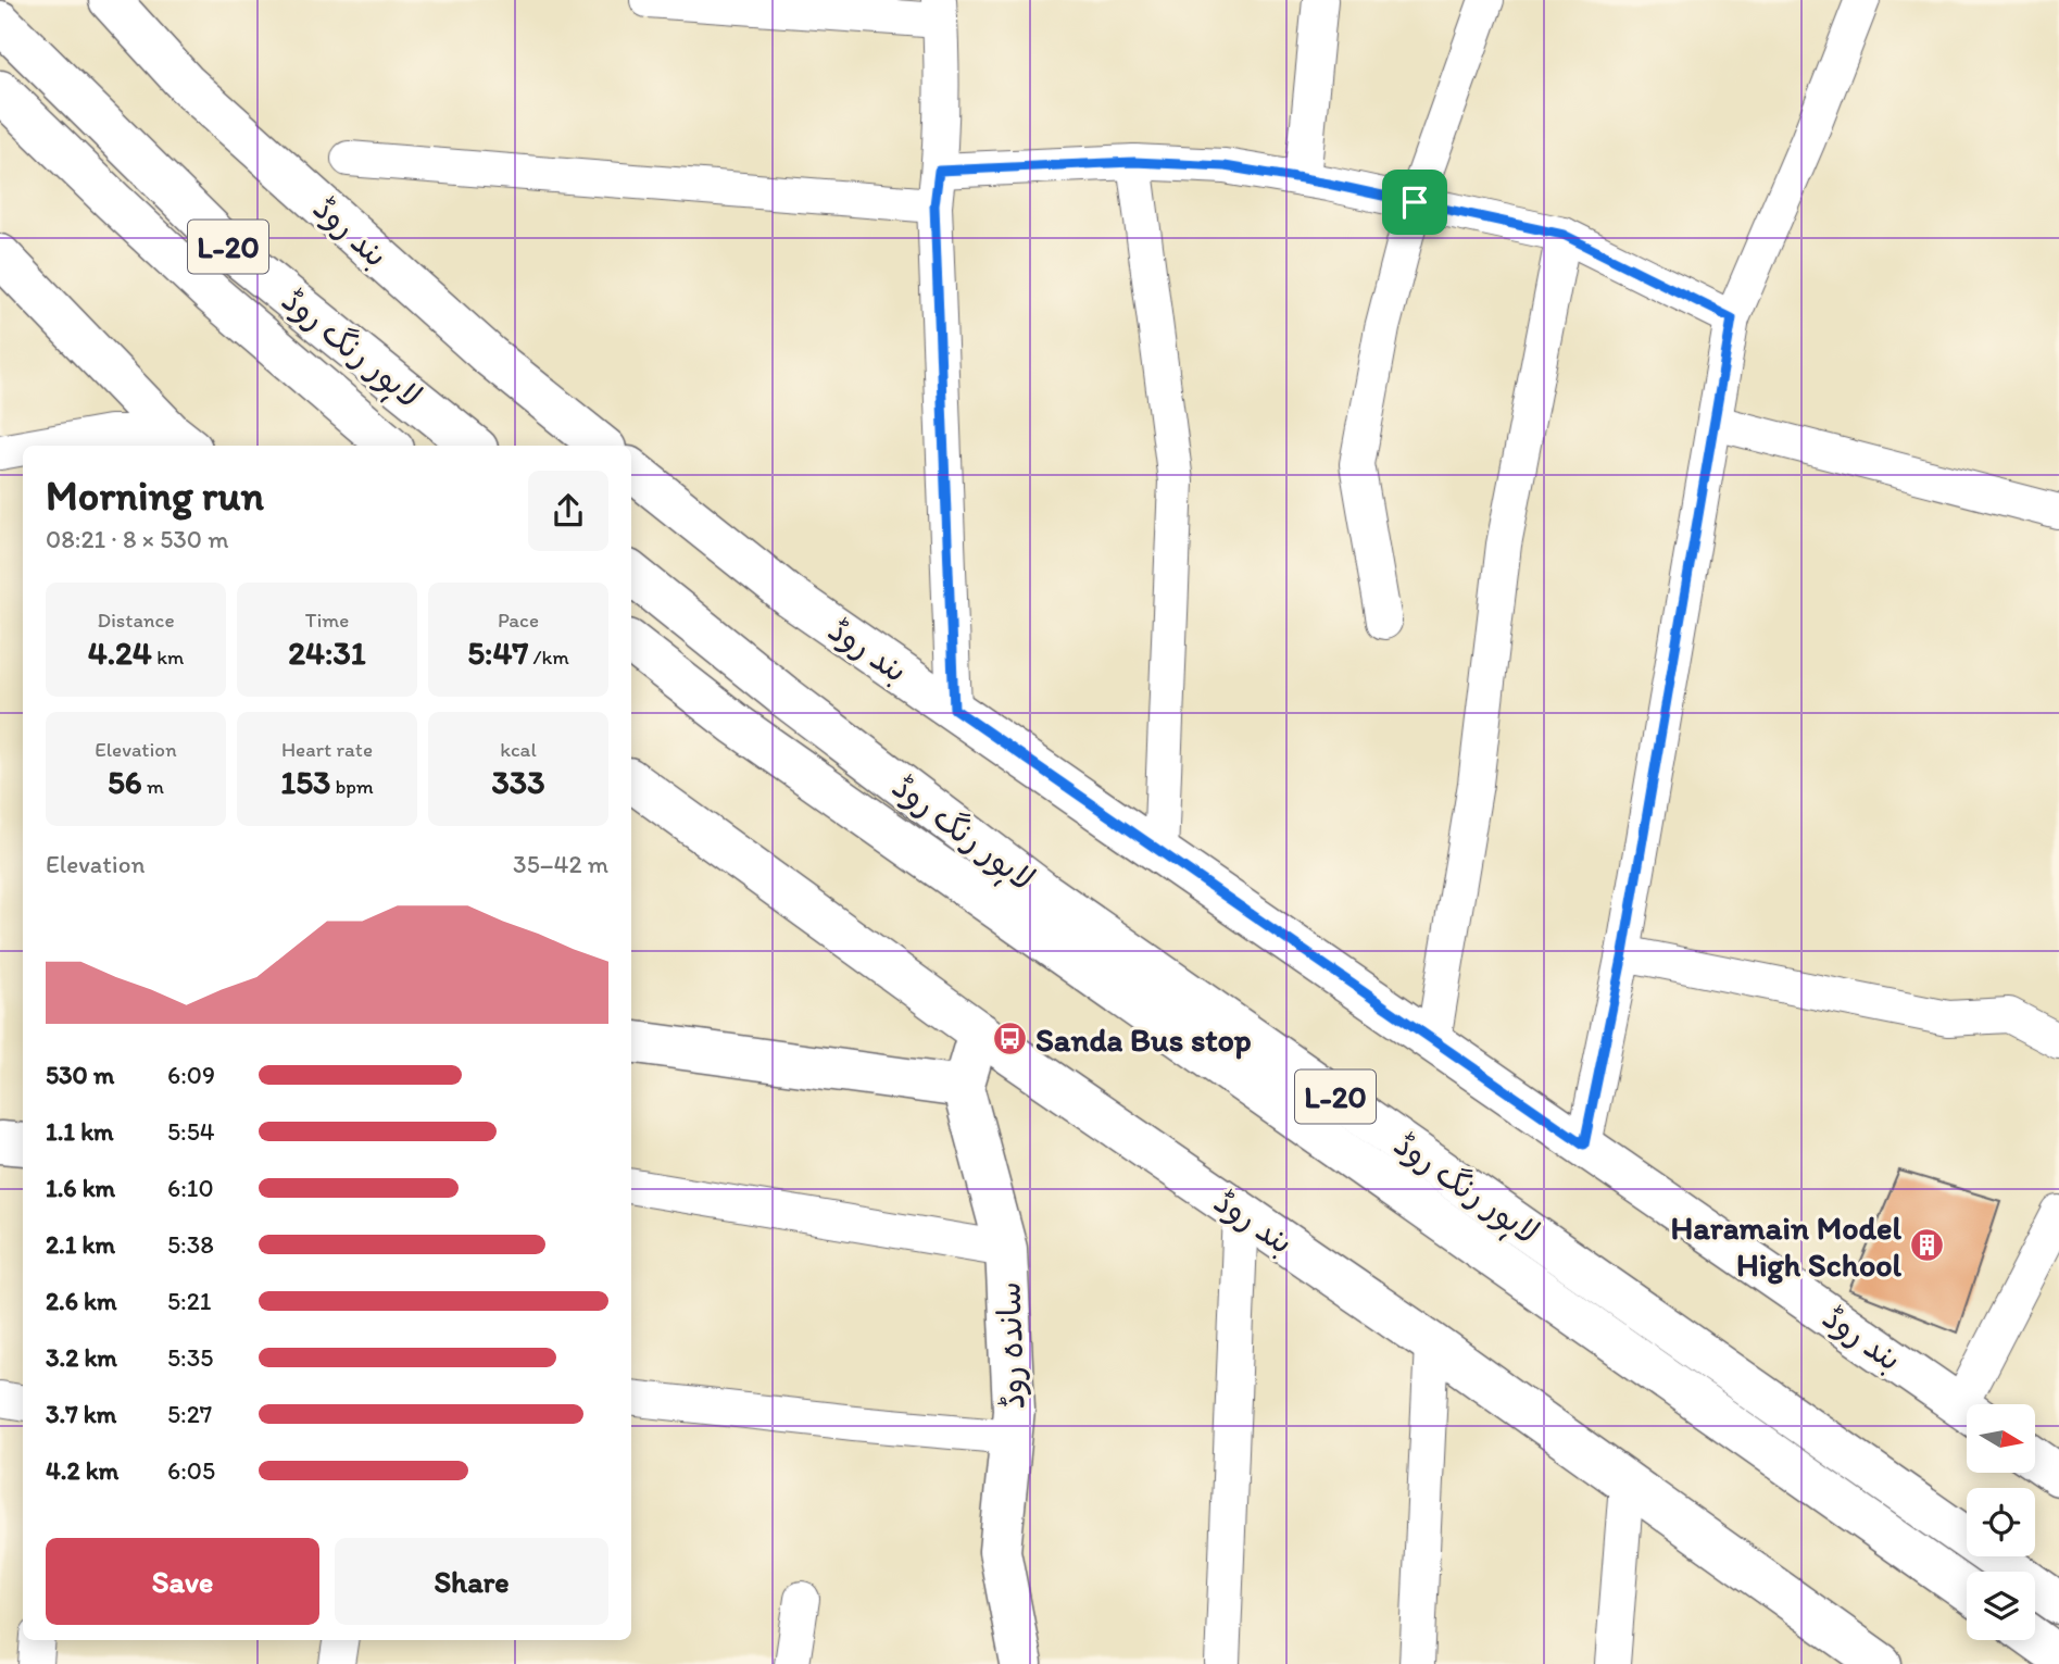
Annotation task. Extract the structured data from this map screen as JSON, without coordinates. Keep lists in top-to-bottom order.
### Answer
{
  "streets": {
    "main road": [
      "بند روڈ",
      "L-20",
      "لاہور رنگ روڈ",
      "ساندہ روڈ"
    ]
  },
  "places": {
    "bus stop": ["Sanda Bus stop"],
    "building": ["Haramain Model High School"]
  },
  "north": "right",
  "page": {
    "heading": ["Morning run", "08:21 · 8 × 530 m"],
    "stats": [
      ["Distance", "4.24 km"],
      ["Time", "24:31"],
      ["Pace", "5:47 /km"],
      ["Elevation", "56 m"],
      ["Heart rate", "153 bpm"],
      ["kcal", "333"]
    ],
    "chart": ["Elevation", "35–42 m"],
    "list": [
      {
        "name": "530 m",
        "note": "6:09"
      },
      {
        "name": "1.1 km",
        "note": "5:54"
      },
      {
        "name": "1.6 km",
        "note": "6:10"
      },
      {
        "name": "2.1 km",
        "note": "5:38"
      },
      {
        "name": "2.6 km",
        "note": "5:21"
      },
      {
        "name": "3.2 km",
        "note": "5:35"
      },
      {
        "name": "3.7 km",
        "note": "5:27"
      },
      {
        "name": "4.2 km",
        "note": "6:05"
      }
    ],
    "buttons": ["Save", "Share"]
  }
}
